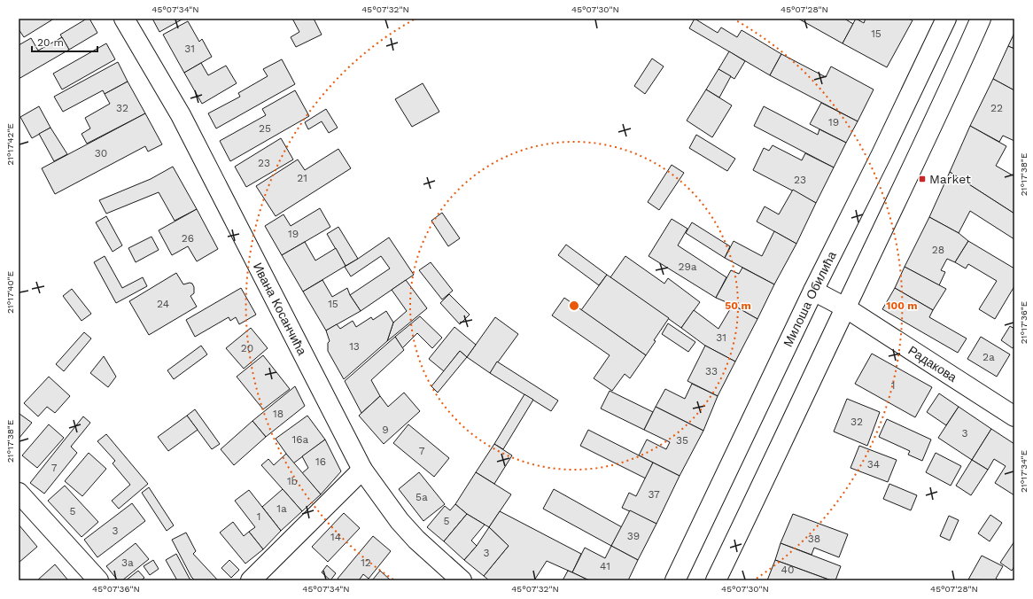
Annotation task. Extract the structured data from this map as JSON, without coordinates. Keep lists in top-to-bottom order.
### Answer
{
  "streets": {
    "main road": ["Милоша Обилића", "Ивана Косанчића", "Радакова"]
  },
  "crossings": [
    ["Милоша Обилића", "Радакова"]
  ],
  "places": {
    "transit": ["Market"]
  },
  "house_numbers": [
    "15",
    "31",
    "32",
    "22",
    "19",
    "25",
    "30",
    "23",
    "21",
    "23",
    "19",
    "26",
    "28",
    "29a",
    "24",
    "15",
    "31",
    "13",
    "20",
    "2a",
    "33",
    "1",
    "18",
    "32",
    "9",
    "3",
    "16a",
    "35",
    "7",
    "16",
    "34",
    "7",
    "1b",
    "37",
    "5a",
    "1a",
    "5",
    "1",
    "5",
    "3",
    "39",
    "14",
    "38",
    "3",
    "3a",
    "12",
    "41",
    "40"
  ],
  "scale_bar": "20 m",
  "coordinates": [
    "45°07'34\"N",
    "45°07'32\"N",
    "45°07'30\"N",
    "45°07'28\"N",
    "21°17'42\"E",
    "21°17'38\"E",
    "21°17'40\"E",
    "21°17'36\"E",
    "21°17'34\"E",
    "45°07'36\"N"
  ],
  "rings": ["50 m", "100 m"]
}
